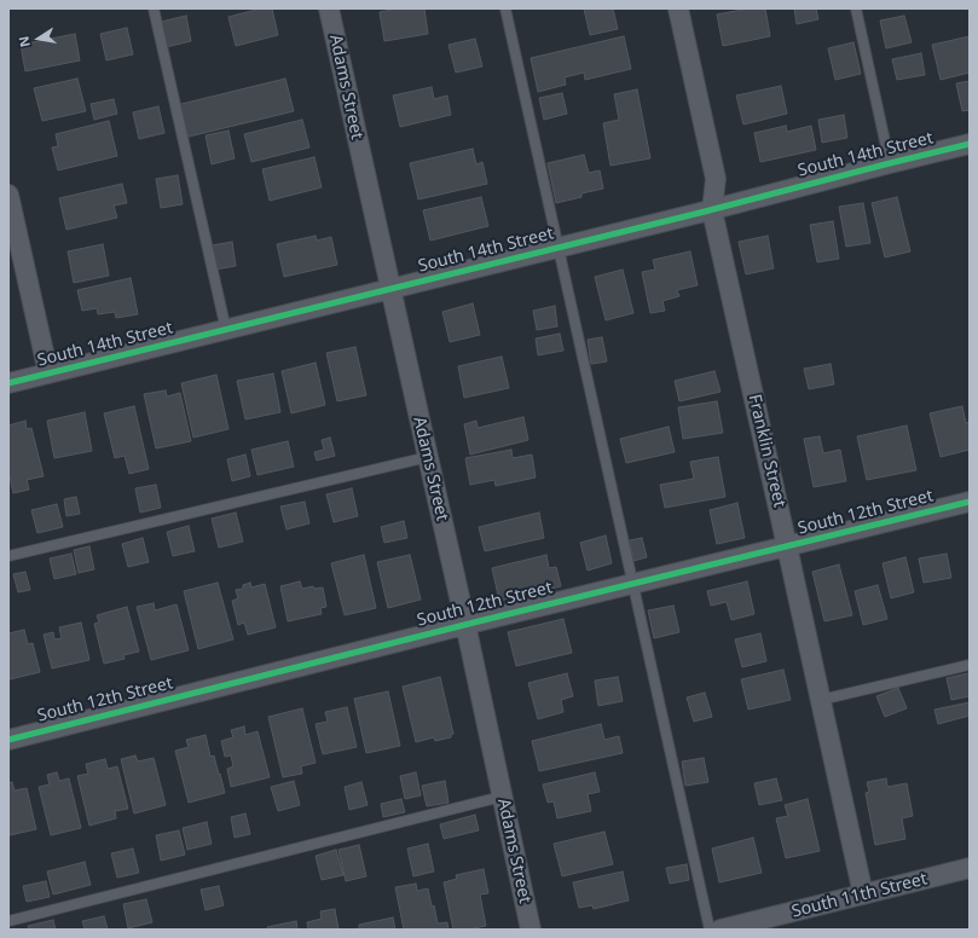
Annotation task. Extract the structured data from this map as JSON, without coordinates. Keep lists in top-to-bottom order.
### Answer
{
  "streets": {
    "street": [
      "Adams Street",
      "South 14th Street",
      "Franklin Street",
      "South 12th Street",
      "South 11th Street"
    ]
  },
  "crossings": [
    ["Adams Street", "South 14th Street"],
    ["Adams Street", "South 12th Street"],
    ["South 14th Street", "Franklin Street"],
    ["Franklin Street", "South 12th Street"],
    ["Franklin Street", "South 11th Street"]
  ],
  "north": "left"
}
